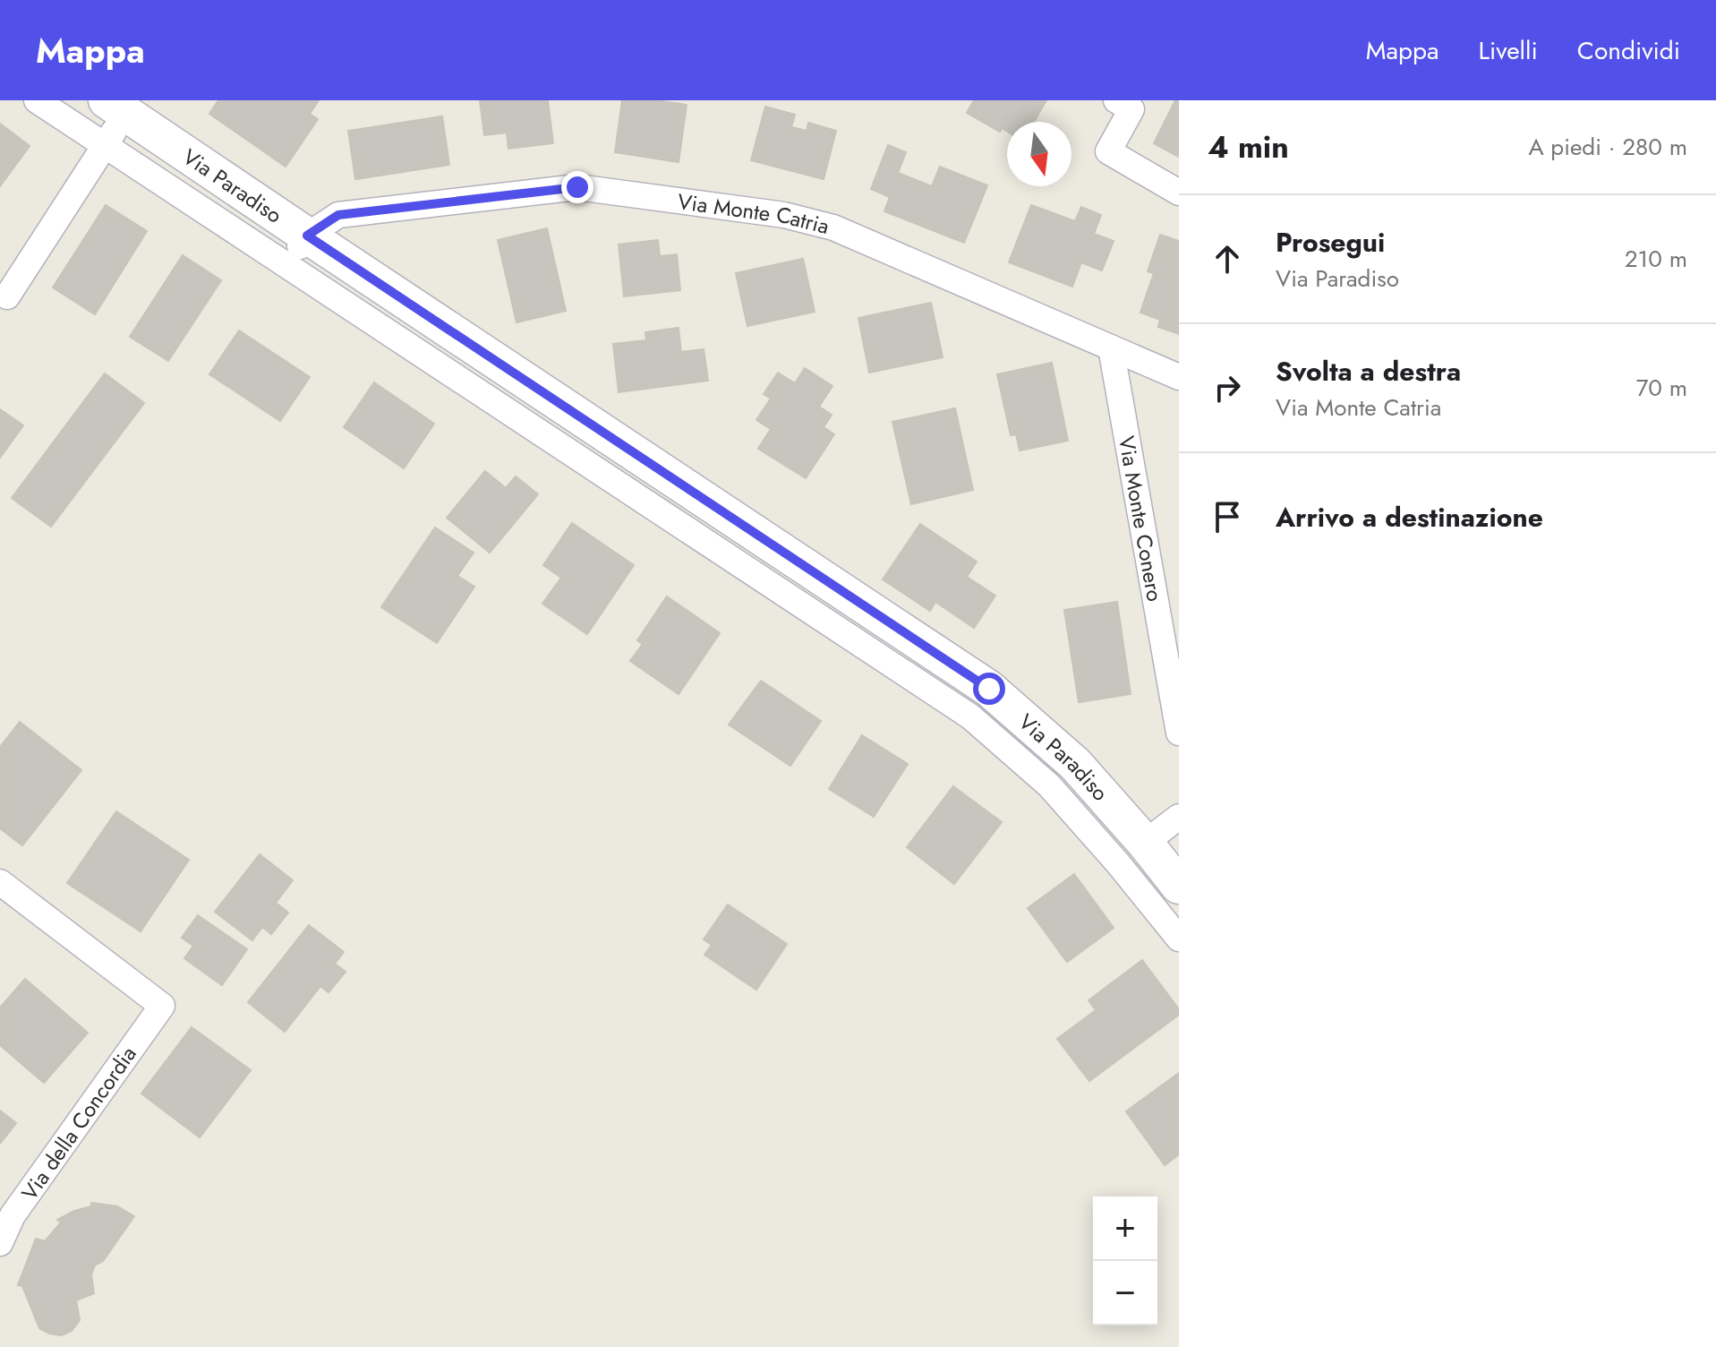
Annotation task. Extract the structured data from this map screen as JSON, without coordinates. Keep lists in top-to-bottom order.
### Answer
{
  "streets": {
    "main road": ["Via Paradiso"],
    "street": ["Via Monte Catria", "Via Monte Conero", "Via della Concordia"]
  },
  "crossings": [
    ["Via Paradiso", "Via Monte Catria"],
    ["Via Monte Catria", "Via Monte Conero"]
  ],
  "north": "bottom",
  "page": {
    "header": "Mappa",
    "nav": ["Mappa", "Livelli", "Condividi"],
    "heading": ["4 min", "A piedi · 280 m"],
    "list": [
      ["Prosegui", "Via Paradiso", "210 m"],
      ["Svolta a destra", "Via Monte Catria", "70 m"],
      "Arrivo a destinazione"
    ],
    "map_buttons": ["+", "−"]
  }
}
